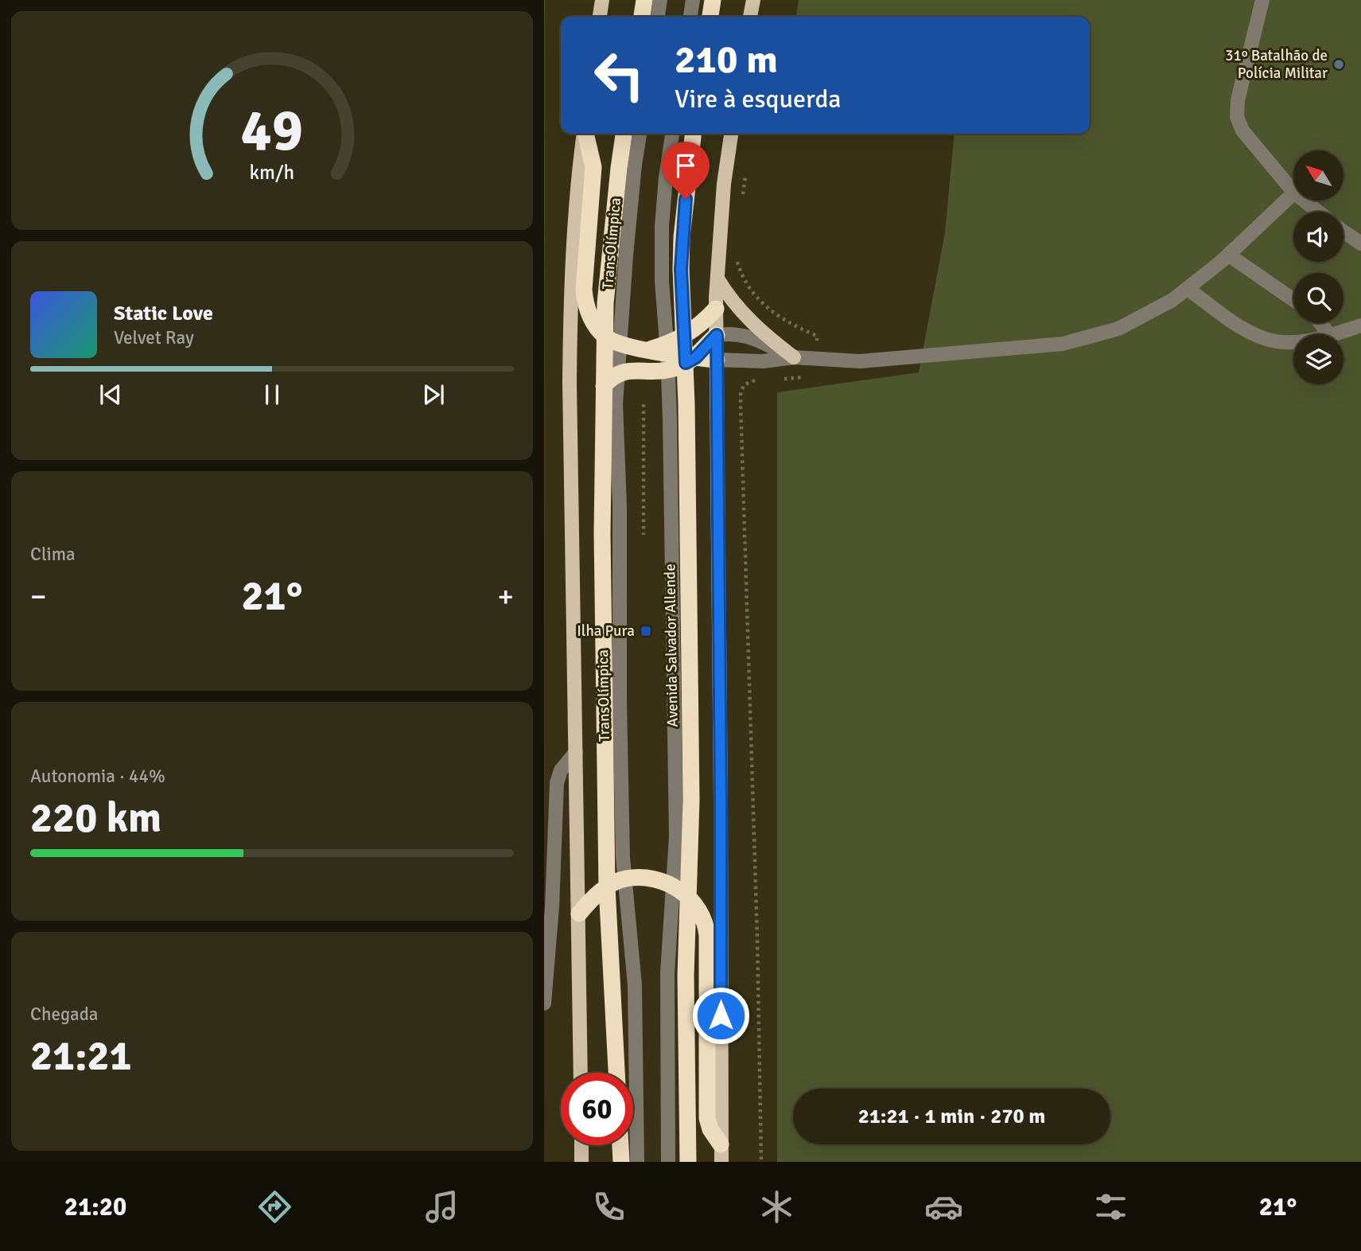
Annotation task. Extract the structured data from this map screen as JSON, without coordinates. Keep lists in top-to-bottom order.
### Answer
{
  "streets": {
    "highway": ["Avenida Salvador Allende"],
    "street": ["TransOlímpica"]
  },
  "places": {
    "other": ["31º Batalhão de Polícia Militar"],
    "transit": ["Ilha Pura"]
  },
  "north": "top left",
  "page": {
    "turn": ["210 m", "Vire à esquerda"],
    "song": ["Static Love", "Velvet Ray"],
    "tile": [
      "Clima",
      ["Autonomia · 44%", "220 km"],
      ["Chegada", "21:21"]
    ],
    "heat": ["−", "21°", "+"],
    "limit": "60",
    "trip": "21:21 · 1 min · 270 m",
    "tabs": ["21:20", "21°"],
    "gauge": ["49", "km/h"]
  }
}
